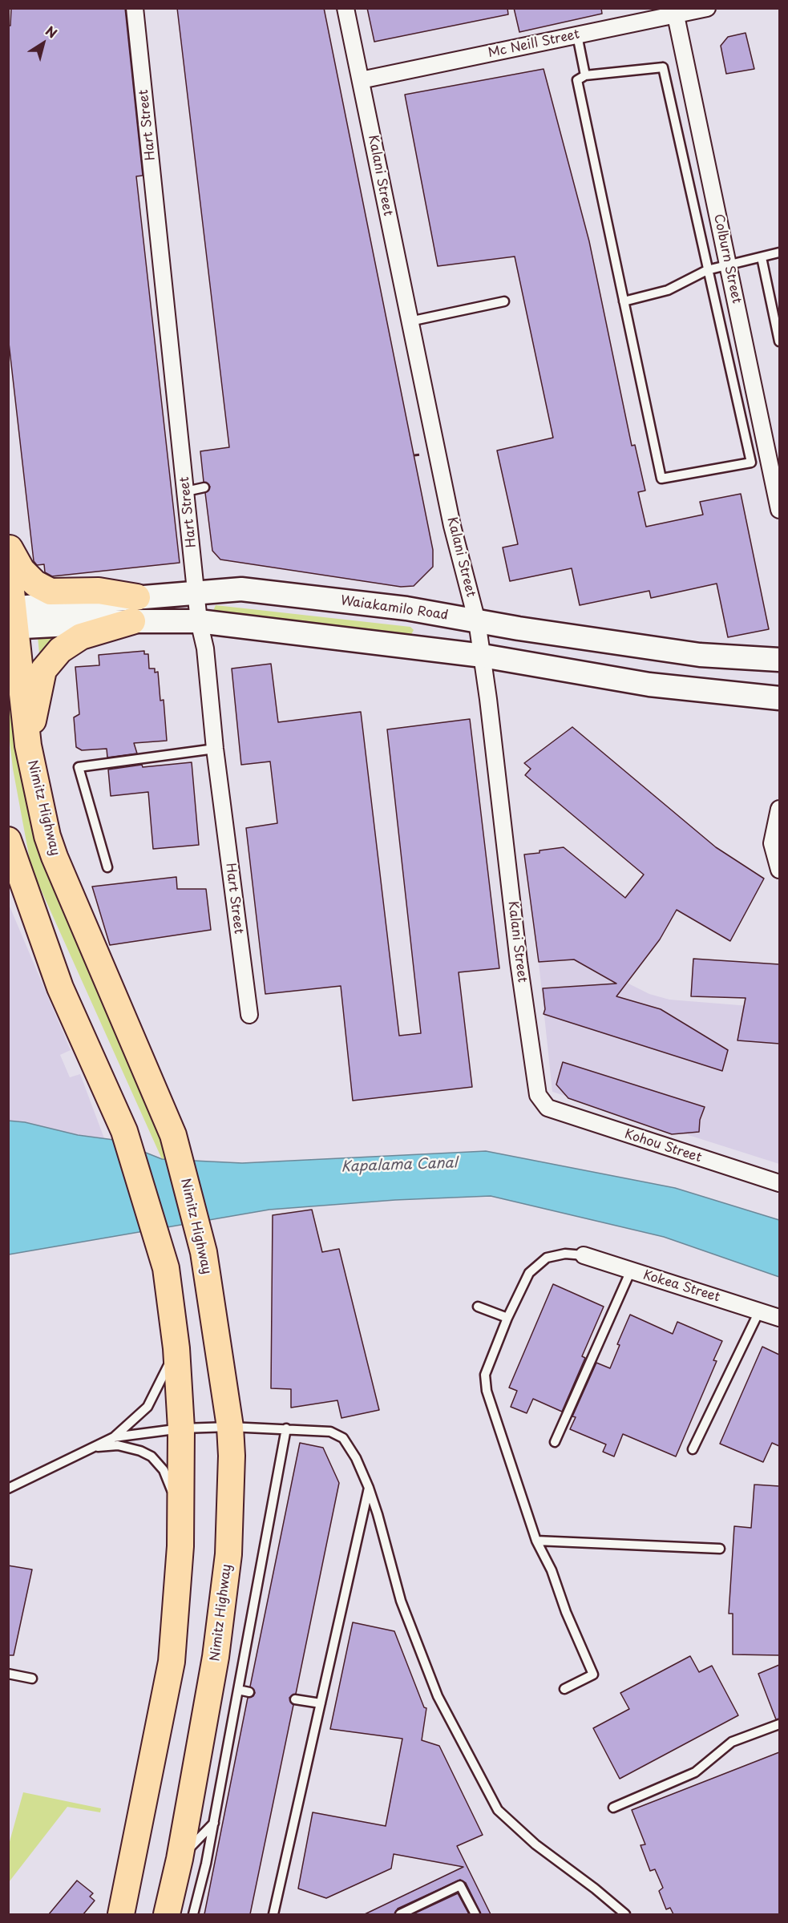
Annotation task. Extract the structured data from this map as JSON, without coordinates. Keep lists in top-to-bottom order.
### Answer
{
  "streets": {
    "main road": ["Waiakamilo Road", "Nimitz Highway"],
    "street": [
      "Mc Neill Street",
      "Hart Street",
      "Kalani Street",
      "Colburn Street",
      "Kohou Street",
      "Kokea Street"
    ]
  },
  "crossings": [
    ["Mc Neill Street", "Kalani Street"],
    ["Mc Neill Street", "Colburn Street"],
    ["Hart Street", "Waiakamilo Road"],
    ["Kalani Street", "Waiakamilo Road"],
    ["Kalani Street", "Kohou Street"],
    ["Waiakamilo Road", "Nimitz Highway"]
  ],
  "water": ["Kapalama Canal"],
  "north": "top right"
}
